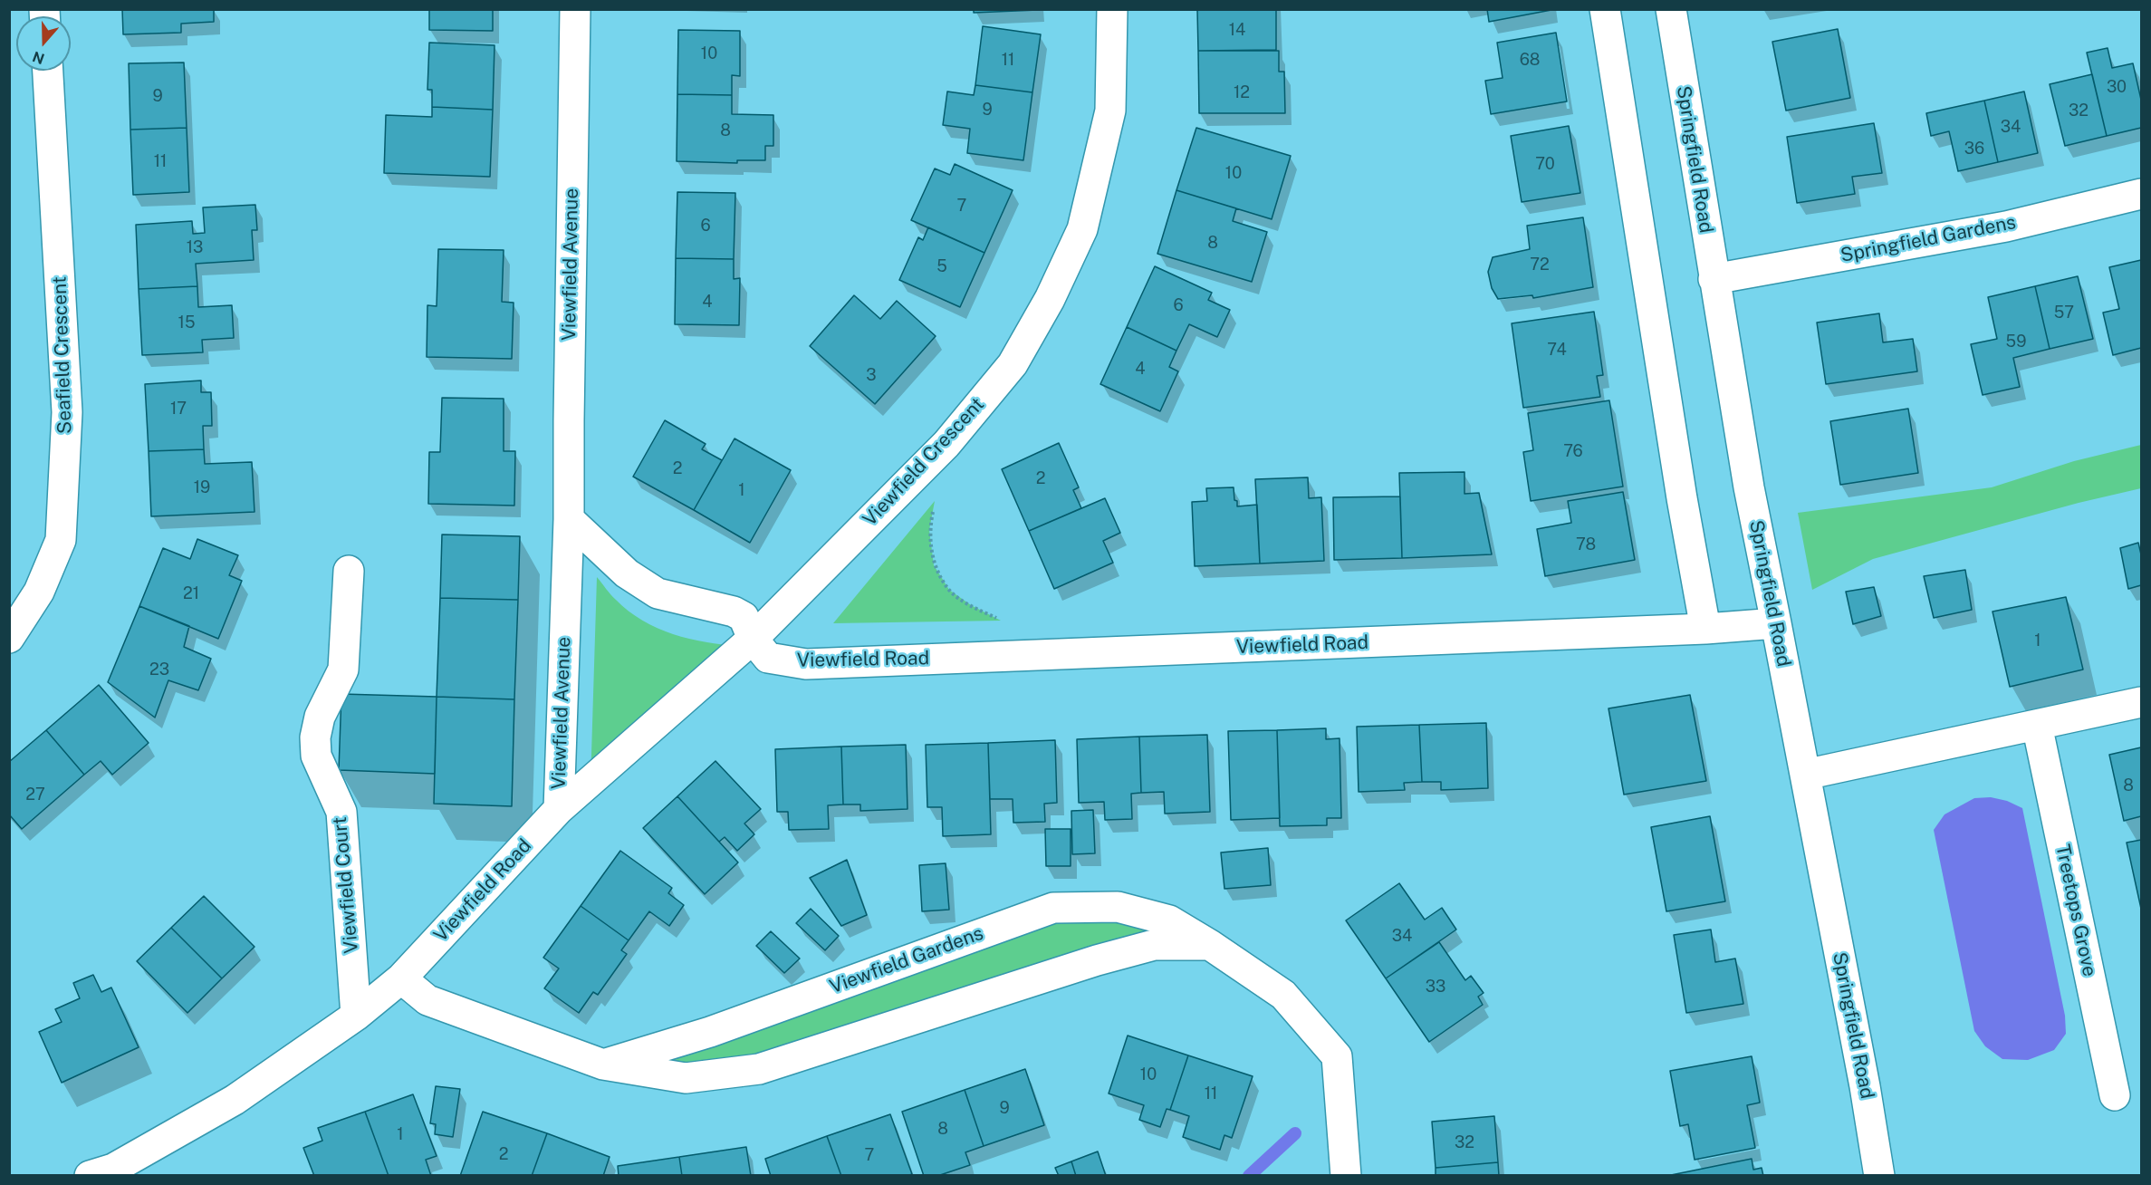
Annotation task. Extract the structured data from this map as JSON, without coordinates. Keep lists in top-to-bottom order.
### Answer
{
  "streets": {
    "street": [
      "Springfield Road",
      "Springfield Gardens",
      "Viewfield Avenue",
      "Seafield Crescent",
      "Viewfield Crescent",
      "Viewfield Road",
      "Viewfield Court",
      "Treetops Grove",
      "Viewfield Gardens"
    ]
  },
  "crossings": [
    ["Springfield Road", "Springfield Gardens"],
    ["Springfield Road", "Viewfield Road"],
    ["Viewfield Avenue", "Viewfield Road"],
    ["Viewfield Crescent", "Viewfield Road"],
    ["Viewfield Road", "Viewfield Court"]
  ],
  "house_numbers": [
    "14",
    "10",
    "11",
    "68",
    "30",
    "12",
    "9",
    "9",
    "32",
    "34",
    "8",
    "36",
    "11",
    "70",
    "10",
    "7",
    "6",
    "8",
    "13",
    "72",
    "5",
    "4",
    "6",
    "57",
    "15",
    "59",
    "74",
    "4",
    "3",
    "17",
    "76",
    "2",
    "2",
    "19",
    "1",
    "78",
    "21",
    "1",
    "23",
    "8",
    "27",
    "34",
    "33",
    "10",
    "11",
    "9",
    "8",
    "1",
    "32",
    "2",
    "7"
  ],
  "north": "bottom"
}
